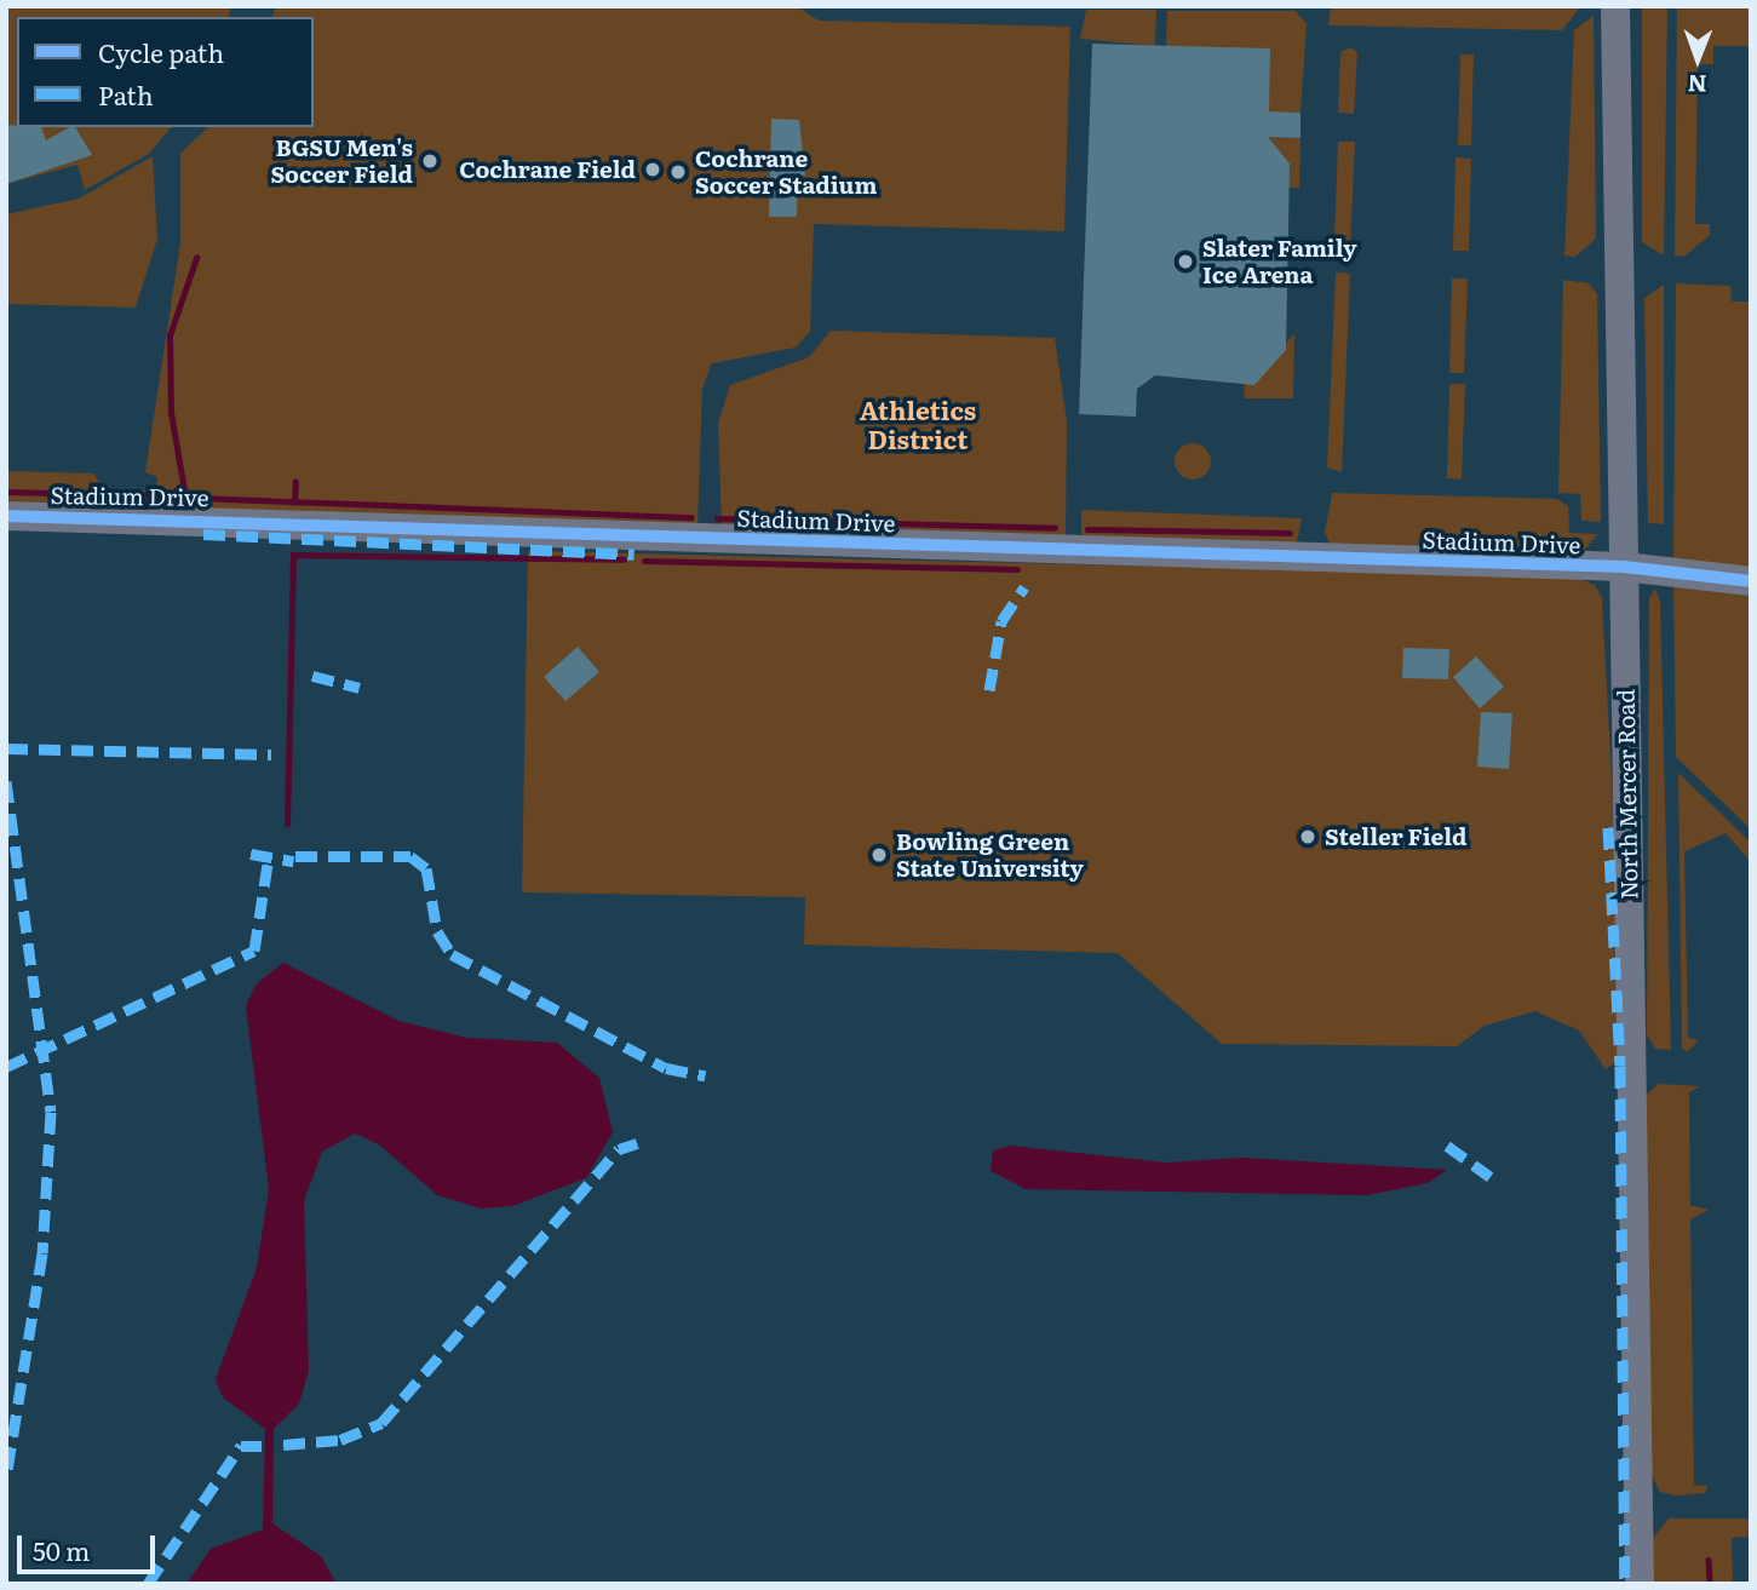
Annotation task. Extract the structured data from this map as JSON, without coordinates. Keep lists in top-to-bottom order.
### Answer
{
  "streets": {
    "street": ["Stadium Drive", "North Mercer Road"]
  },
  "crossings": [
    ["Stadium Drive", "North Mercer Road"]
  ],
  "districts": ["Athletics District"],
  "places": [
    "BGSU Men's Soccer Field",
    "Cochrane Field",
    "Cochrane Soccer Stadium",
    "Slater Family Ice Arena",
    "Steller Field",
    "Bowling Green State University"
  ],
  "legend": ["Cycle path", "Path"],
  "scale_bar": "50 m",
  "north": "bottom"
}
